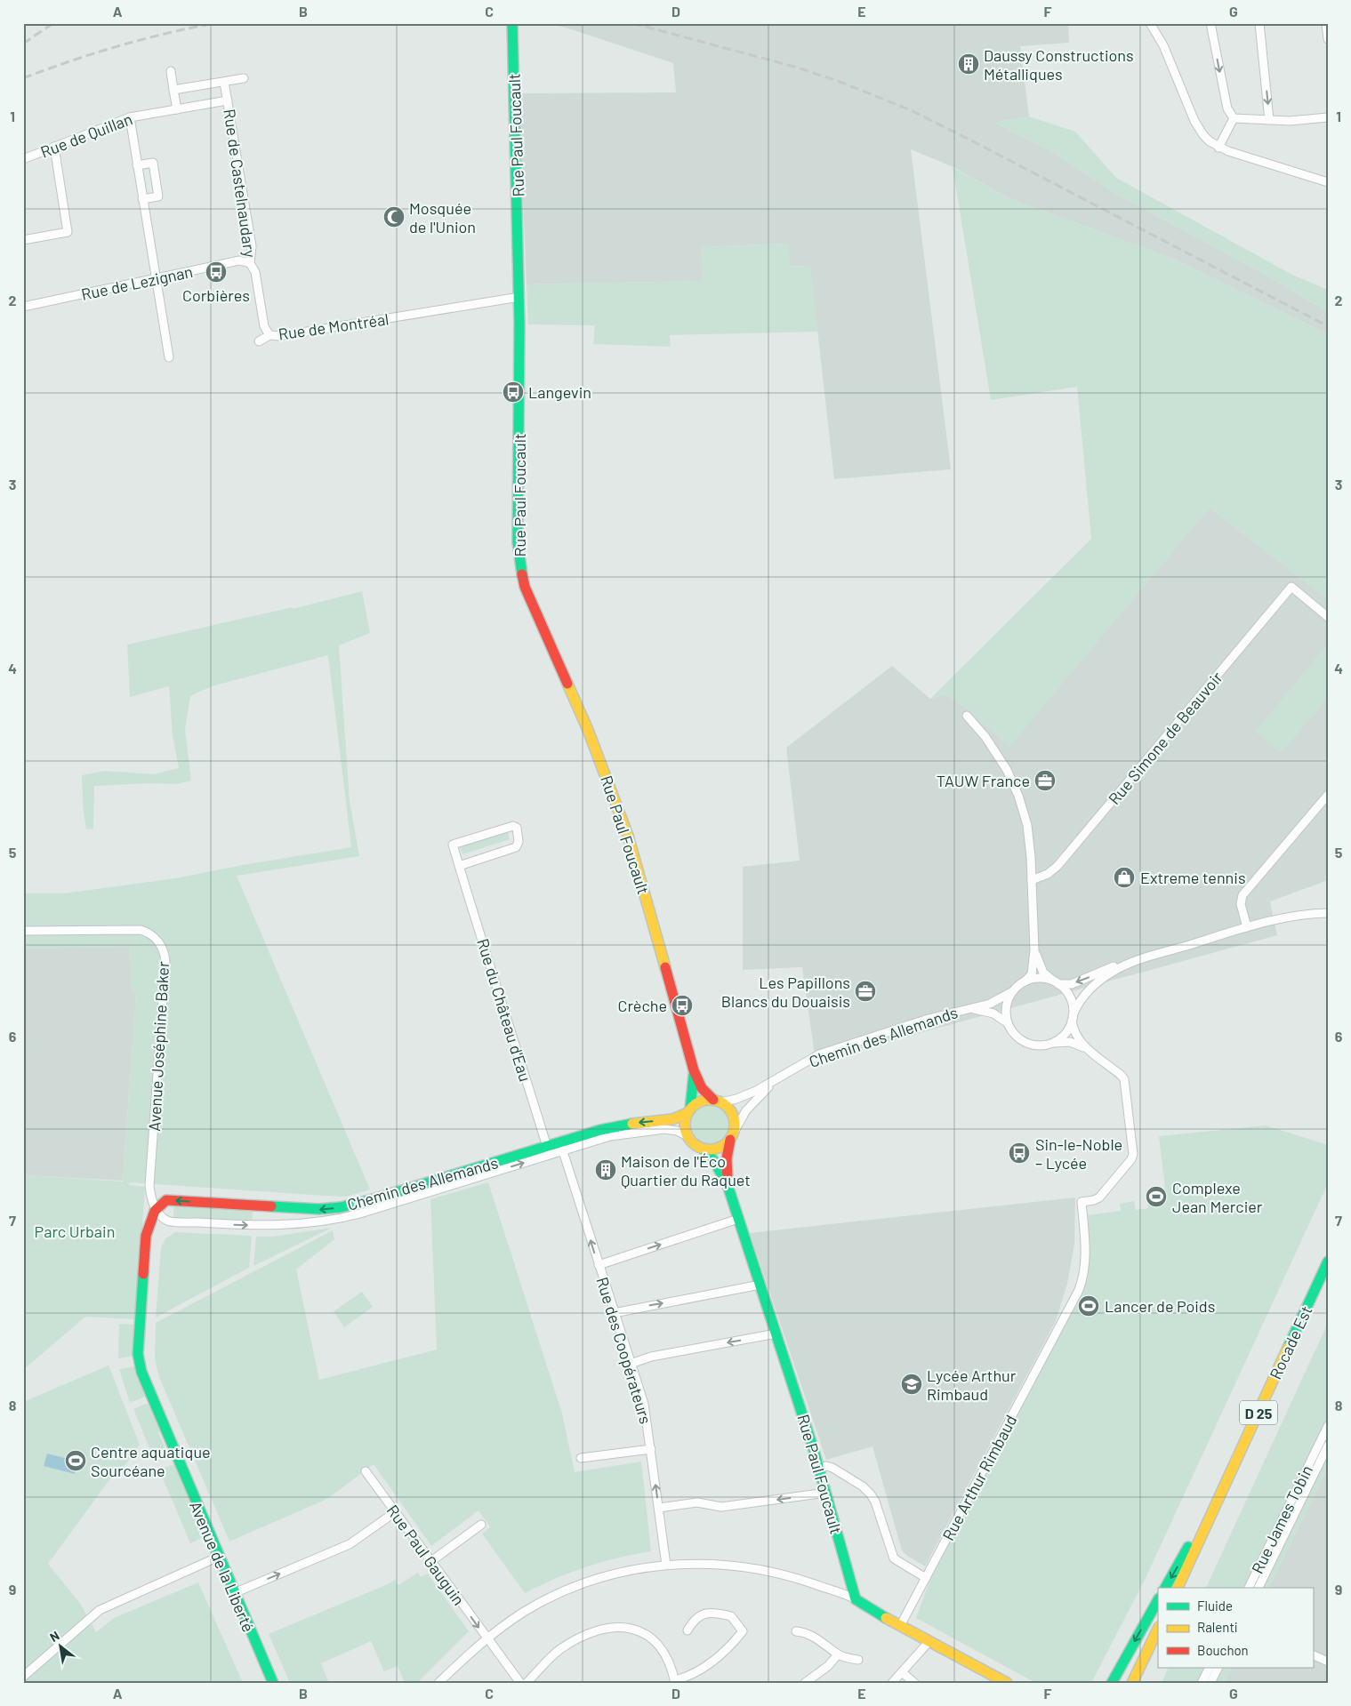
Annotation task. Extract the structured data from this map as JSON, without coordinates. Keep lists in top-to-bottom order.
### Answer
{
  "streets": {
    "street": [
      "Rue de Quillan",
      "Rue Paul Foucault",
      "Rue de Castelnaudary",
      "Rue de Lezignan",
      "Rue de Montréal",
      "Rue Simone de Beauvoir",
      "Rue du Château d'Eau",
      "Chemin des Allemands",
      "Avenue Joséphine Baker",
      "Rocade Est",
      "Rue des Coopérateurs",
      "D 25",
      "Rue Arthur Rimbaud",
      "Rue James Tobin",
      "Rue Paul Gauguin",
      "Avenue de la Liberté"
    ]
  },
  "crossings": [
    ["Rue de Quillan", "Rue de Castelnaudary"],
    ["Rue Paul Foucault", "Rue de Montréal"],
    ["Rue Paul Foucault", "Chemin des Allemands"],
    ["Rue de Castelnaudary", "Rue de Lezignan"],
    ["Rue de Castelnaudary", "Rue de Montréal"],
    ["Rue du Château d'Eau", "Chemin des Allemands"],
    ["Chemin des Allemands", "Avenue Joséphine Baker"],
    ["Chemin des Allemands", "Rue des Coopérateurs"],
    ["Chemin des Allemands", "Avenue de la Liberté"],
    ["Avenue Joséphine Baker", "Avenue de la Liberté"]
  ],
  "one_way": ["Rue des Coopérateurs", "Rue Paul Gauguin"],
  "parks": ["Parc Urbain"],
  "places": {
    "building": ["Daussy Constructions Métalliques", "Maison de l'Éco Quartier du Raquet"],
    "mosque": ["Mosquée de l'Union"],
    "bus stop": [
      "Corbières",
      "Langevin",
      "Crèche",
      "Sin-le-Noble – Lycée"
    ],
    "office": ["TAUW France", "Les Papillons Blancs du Douaisis"],
    "shop": ["Extreme tennis"],
    "sports": ["Complexe Jean Mercier", "Lancer de Poids", "Centre aquatique Sourcéane"],
    "school or university": ["Lycée Arthur Rimbaud"]
  },
  "legend": ["Fluide", "Ralenti", "Bouchon"],
  "north": "top left",
  "grid": {
    "columns": [
      "A",
      "B",
      "C",
      "D",
      "E",
      "F",
      "G"
    ],
    "rows": [
      "1",
      "2",
      "3",
      "4",
      "5",
      "6",
      "7",
      "8",
      "9"
    ]
  }
}
